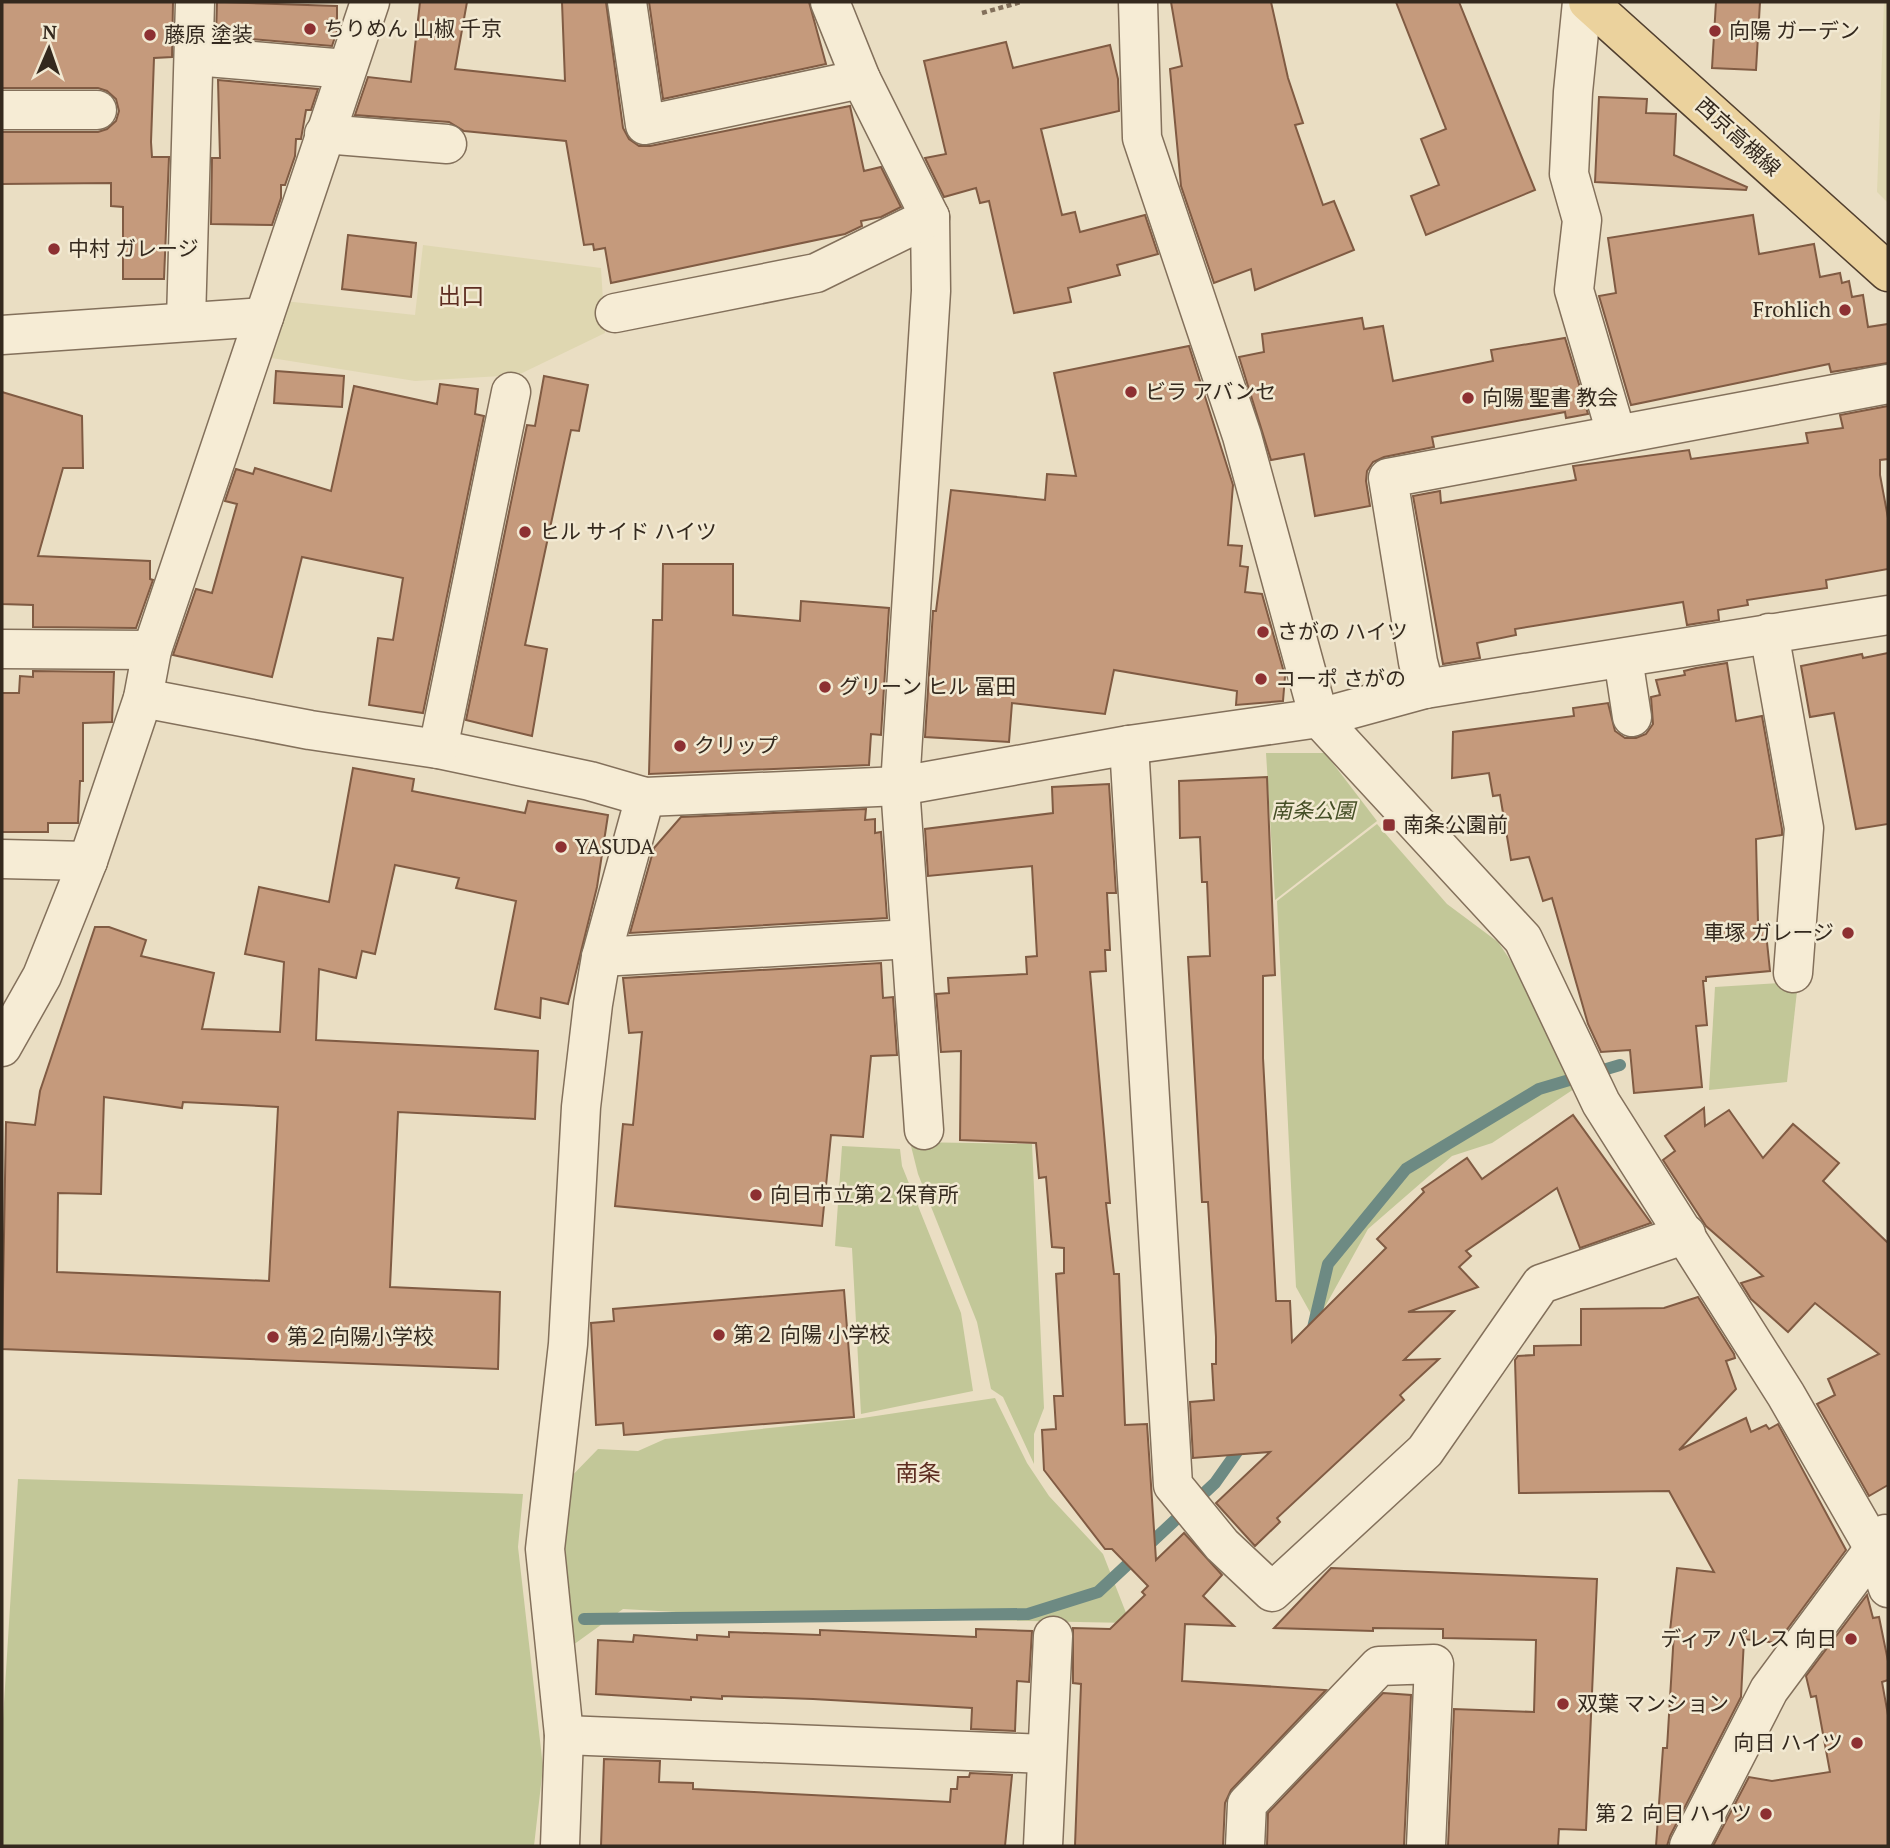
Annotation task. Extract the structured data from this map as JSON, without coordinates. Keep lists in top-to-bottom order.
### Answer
{
  "streets": {
    "main road": ["西京高槻線"]
  },
  "districts": ["出口", "南条"],
  "parks": ["南条公園"],
  "places": {
    "other": [
      "ちりめん 山椒 千京",
      "向陽 ガーデン",
      "藤原 塗装",
      "中村 ガレージ",
      "Frohlich",
      "ビラ アバンセ",
      "向陽 聖書 教会",
      "ヒル サイド ハイツ",
      "さがの ハイツ",
      "コーポ さがの",
      "グリーン ヒル 冨田",
      "クリップ",
      "YASUDA",
      "車塚 ガレージ",
      "向日市立第２保育所",
      "第２ 向陽 小学校",
      "第２向陽小学校",
      "ディア パレス 向日",
      "双葉 マンション",
      "向日 ハイツ",
      "第２ 向日 ハイツ"
    ],
    "transit": ["南条公園前"]
  },
  "north": "top"
}
